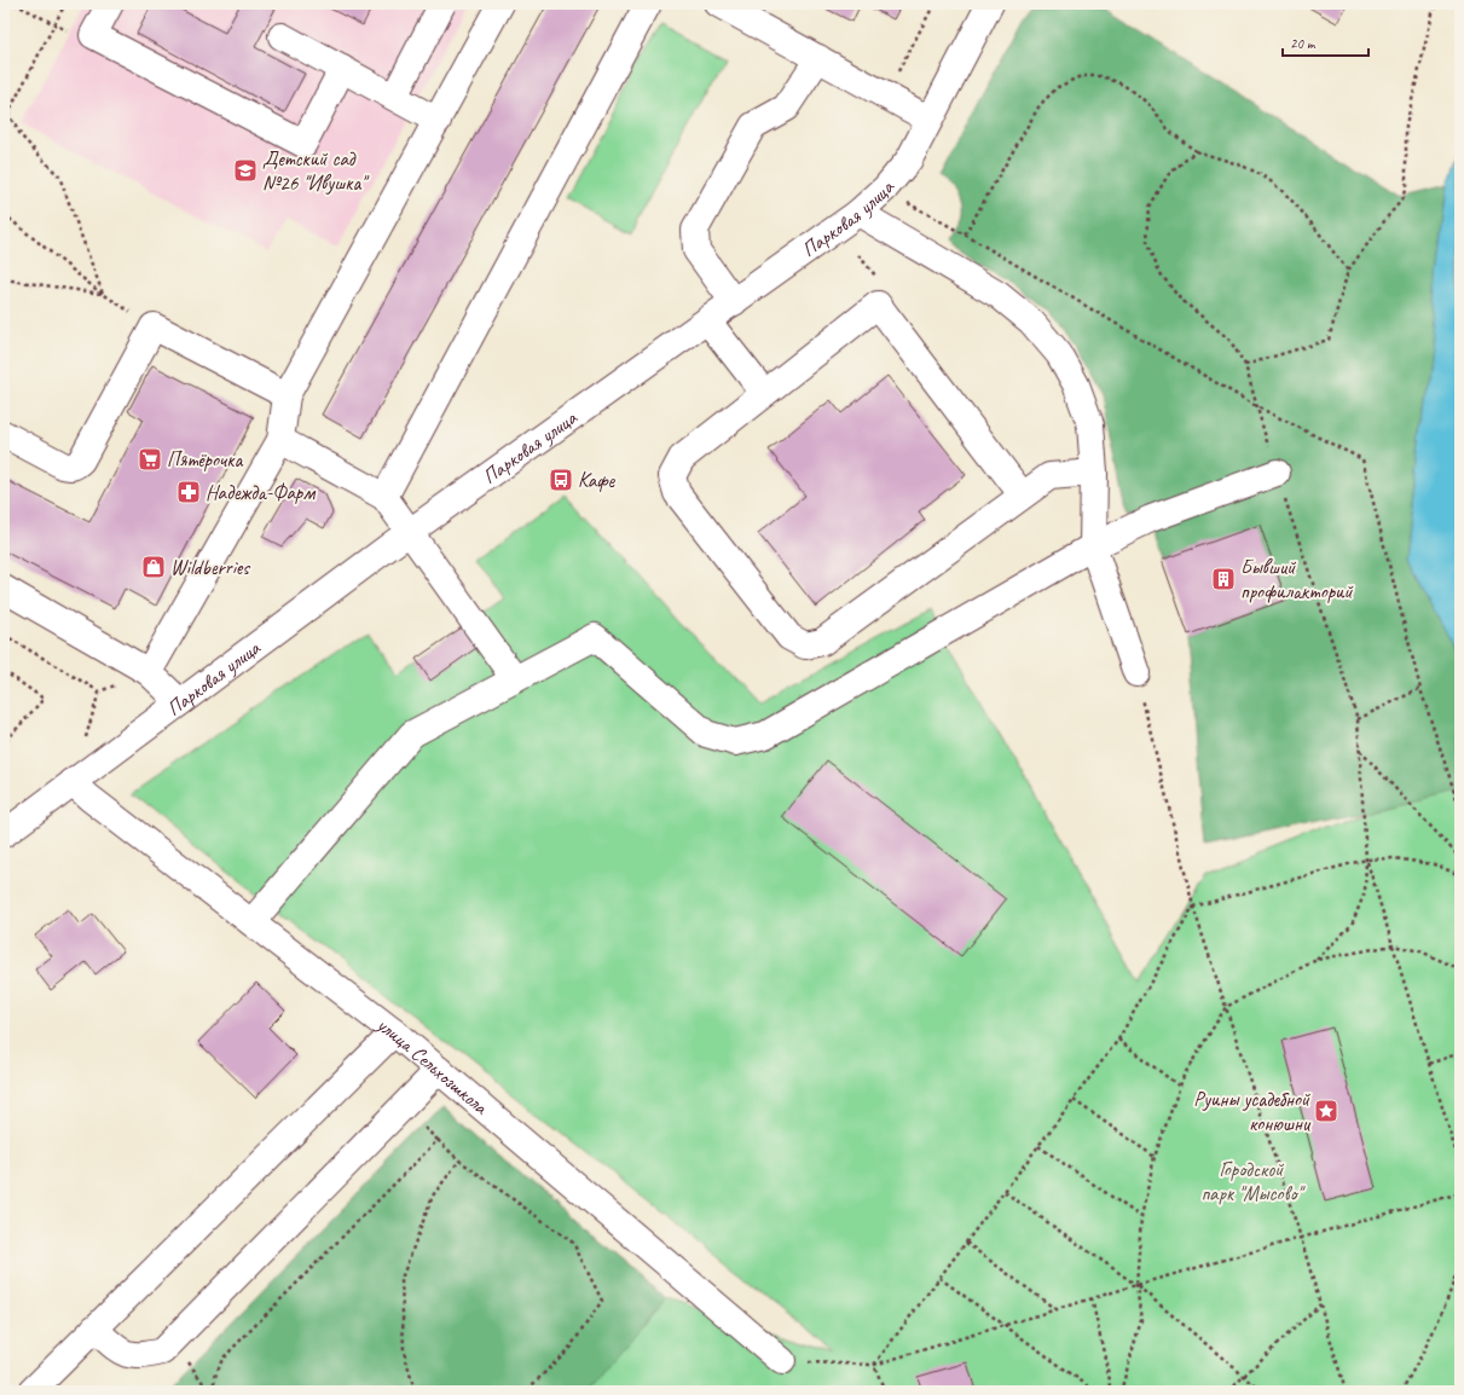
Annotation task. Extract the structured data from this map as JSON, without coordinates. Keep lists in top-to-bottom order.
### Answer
{
  "streets": {
    "street": ["Парковая улица", "улица Сельхозшкола"]
  },
  "crossings": [
    ["Парковая улица", "улица Сельхозшкола"]
  ],
  "parks": ["Городской парк \"Мысово\""],
  "places": {
    "school or university": ["Детский сад №26 \"Ивушка\""],
    "supermarket": ["Пятёрочка"],
    "bus stop": ["Кафе"],
    "pharmacy": ["Надежда-Фарм"],
    "shop": ["Wildberries"],
    "building": ["Бывший профилакторий"],
    "place": ["Руины усадебной конюшни"]
  },
  "scale_bar": "20 m"
}
